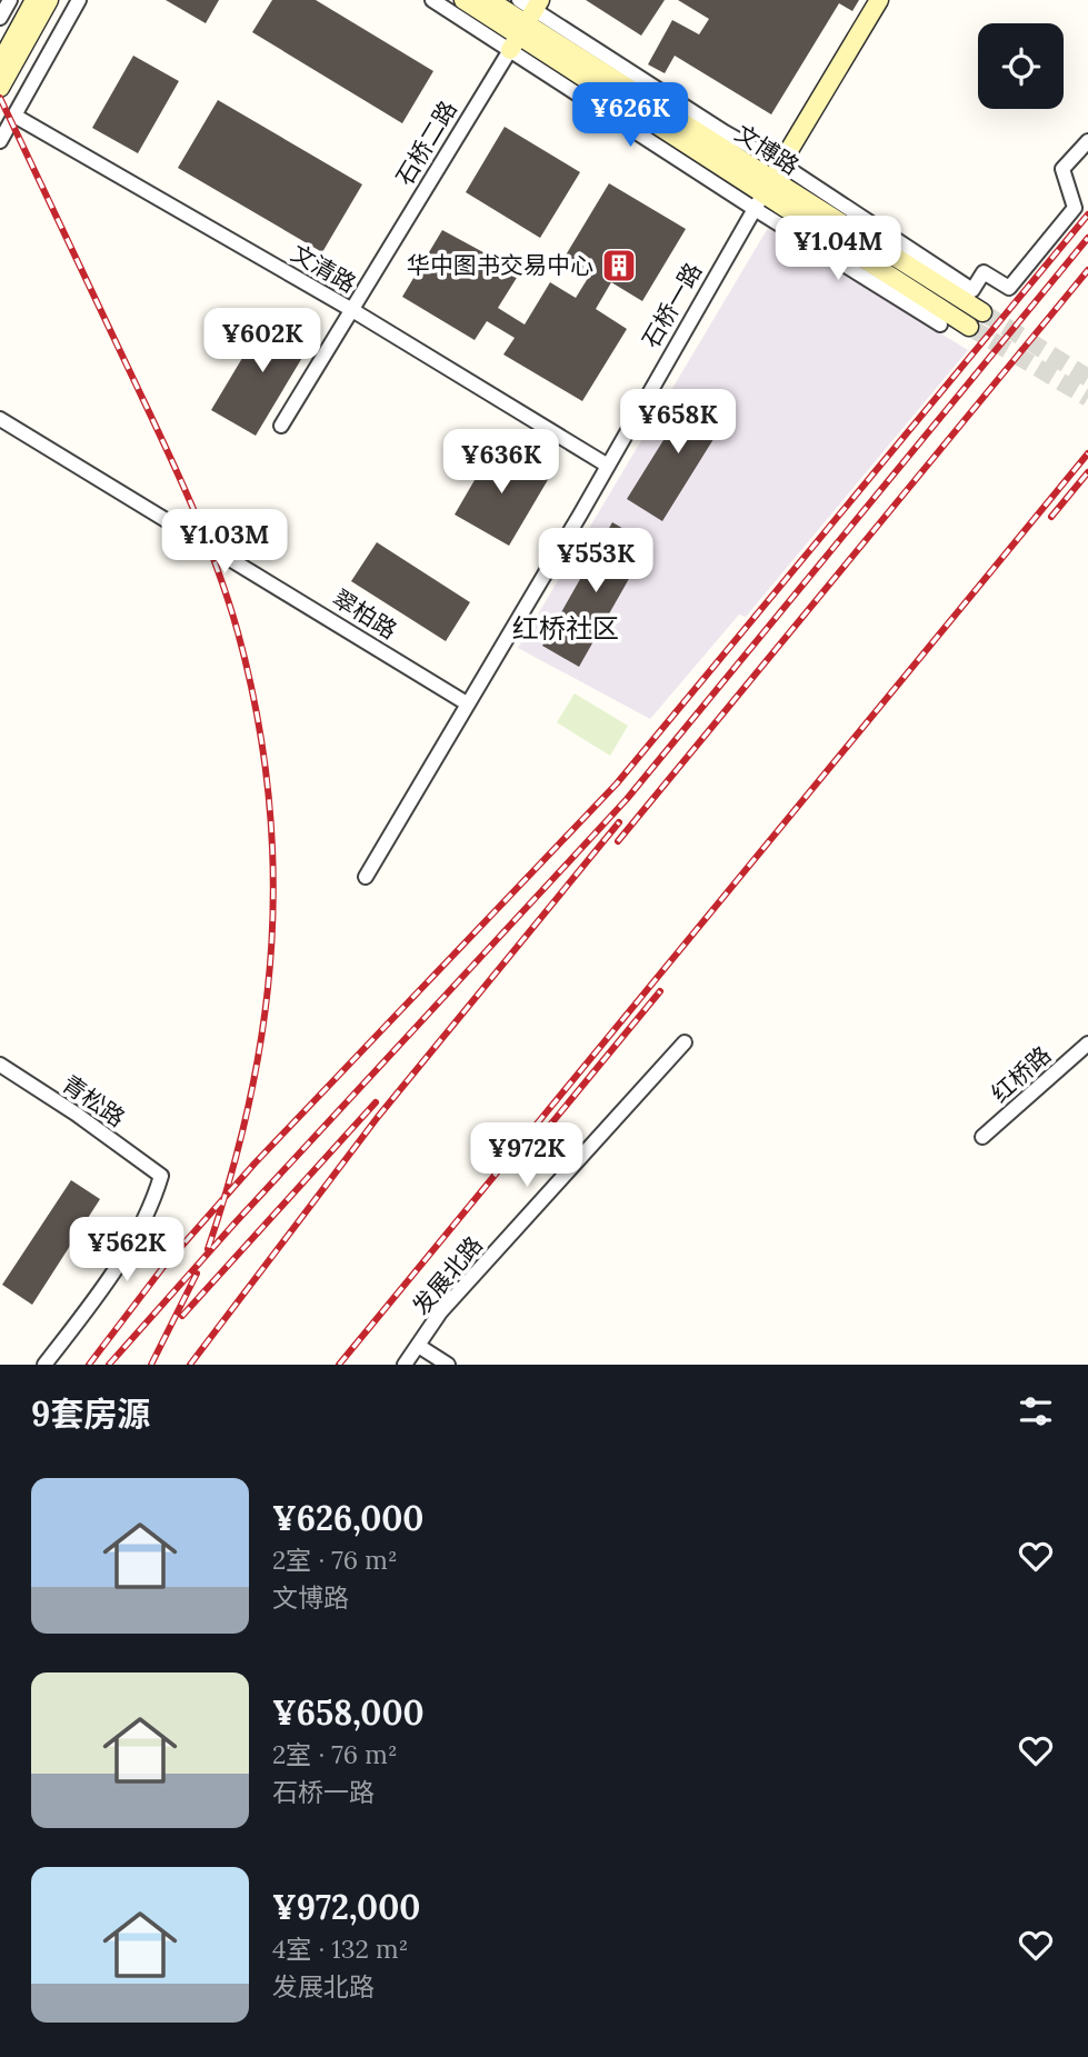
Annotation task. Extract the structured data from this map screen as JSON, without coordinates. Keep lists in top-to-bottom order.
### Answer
{
  "streets": {
    "main road": ["文博路", "石桥一路"],
    "street": [
      "石桥二路",
      "文清路",
      "翠柏路",
      "红桥路",
      "青松路",
      "发展北路"
    ]
  },
  "crossings": [
    ["石桥二路", "文博路"],
    ["石桥二路", "文清路"],
    ["文博路", "石桥一路"],
    ["文清路", "石桥一路"],
    ["石桥一路", "翠柏路"]
  ],
  "districts": ["红桥社区"],
  "places": {
    "building": ["华中图书交易中心"]
  },
  "page": {
    "price": [
      "¥626K",
      "¥1.04M",
      "¥602K",
      "¥658K",
      "¥636K",
      "¥1.03M",
      "¥553K",
      "¥972K",
      "¥562K"
    ],
    "heading": "9套房源",
    "list": [
      {
        "name": "¥626,000",
        "note": "2室 · 76 m² · 文博路"
      },
      {
        "name": "¥658,000",
        "note": "2室 · 76 m² · 石桥一路"
      },
      {
        "name": "¥972,000",
        "note": "4室 · 132 m² · 发展北路"
      }
    ]
  }
}
